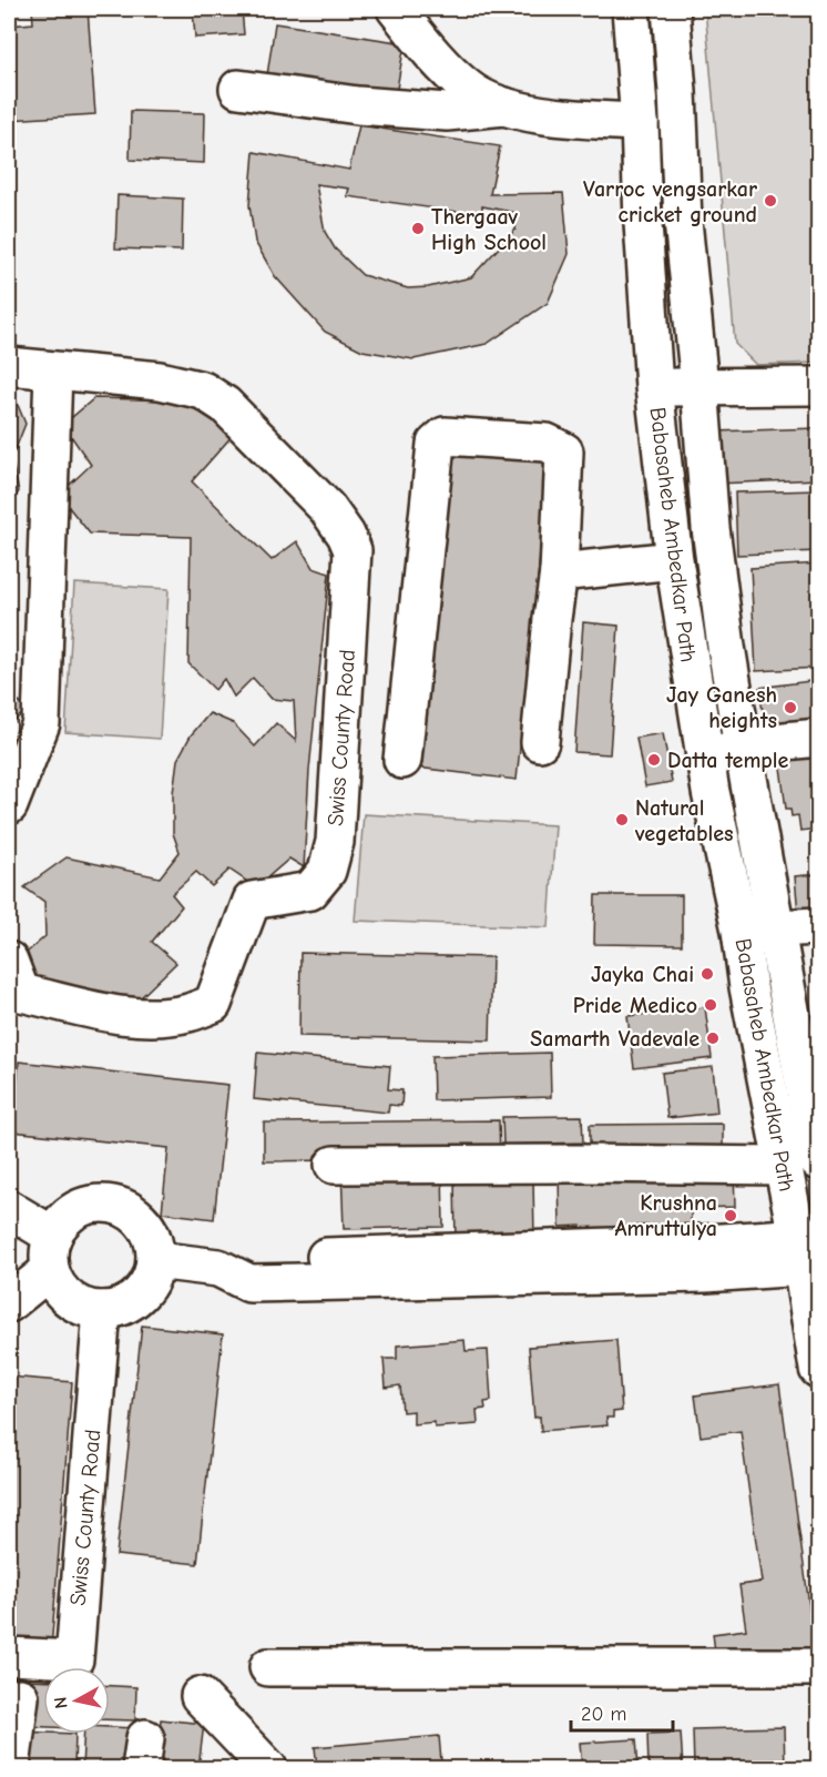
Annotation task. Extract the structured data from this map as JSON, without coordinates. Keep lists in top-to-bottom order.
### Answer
{
  "streets": {
    "street": ["Babasaheb Ambedkar Path", "Swiss County Road"]
  },
  "places": [
    "Varroc vengsarkar cricket ground",
    "Thergaav High School",
    "Jay Ganesh heights",
    "Datta temple",
    "Natural vegetables",
    "Jayka Chai",
    "Pride Medico",
    "Samarth Vadevale",
    "Krushna Amruttulya"
  ],
  "scale_bar": "20 m",
  "north": "left"
}
